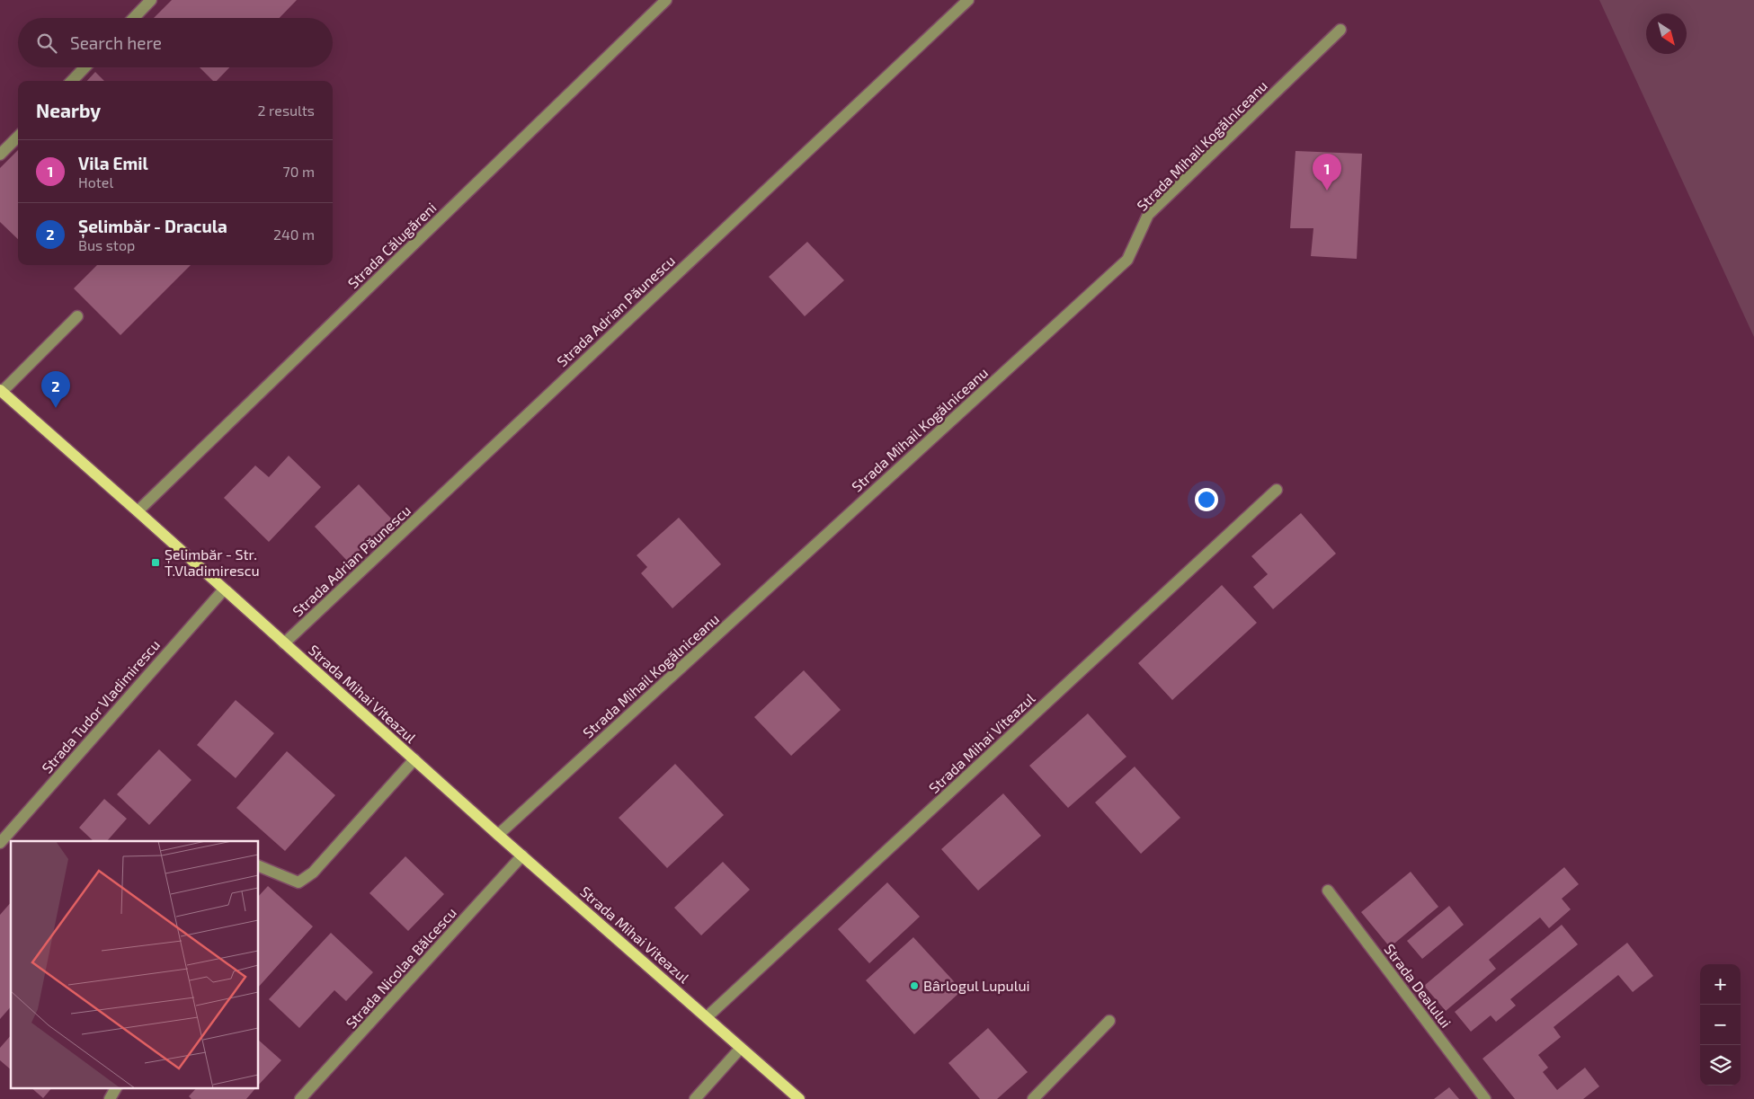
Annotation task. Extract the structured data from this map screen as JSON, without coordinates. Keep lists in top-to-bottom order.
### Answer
{
  "streets": {
    "main road": ["Strada Mihai Viteazul"],
    "street": [
      "Strada Mihail Kogălniceanu",
      "Strada Călugăreni",
      "Strada Adrian Păunescu",
      "Strada Tudor Vladimirescu",
      "Strada Nicolae Bălcescu",
      "Strada Dealului"
    ]
  },
  "crossings": [
    ["Strada Mihail Kogălniceanu", "Strada Mihai Viteazul"],
    ["Strada Călugăreni", "Strada Mihai Viteazul"],
    ["Strada Adrian Păunescu", "Strada Mihai Viteazul"],
    ["Strada Mihai Viteazul", "Strada Tudor Vladimirescu"],
    ["Strada Mihai Viteazul", "Strada Nicolae Bălcescu"]
  ],
  "places": {
    "transit": ["Șelimbăr - Str. T.Vladimirescu"],
    "other": ["Bârlogul Lupului"]
  },
  "north": "bottom right",
  "page": {
    "search": "Search here",
    "heading": ["Nearby", "2 results"],
    "list": [
      {
        "mark": "1",
        "name": "Vila Emil",
        "note": "Hotel",
        "value": "70 m"
      },
      {
        "mark": "2",
        "name": "Șelimbăr - Dracula",
        "note": "Bus stop",
        "value": "240 m"
      }
    ],
    "pins": ["1", "2"],
    "map_buttons": ["+", "−"]
  }
}
